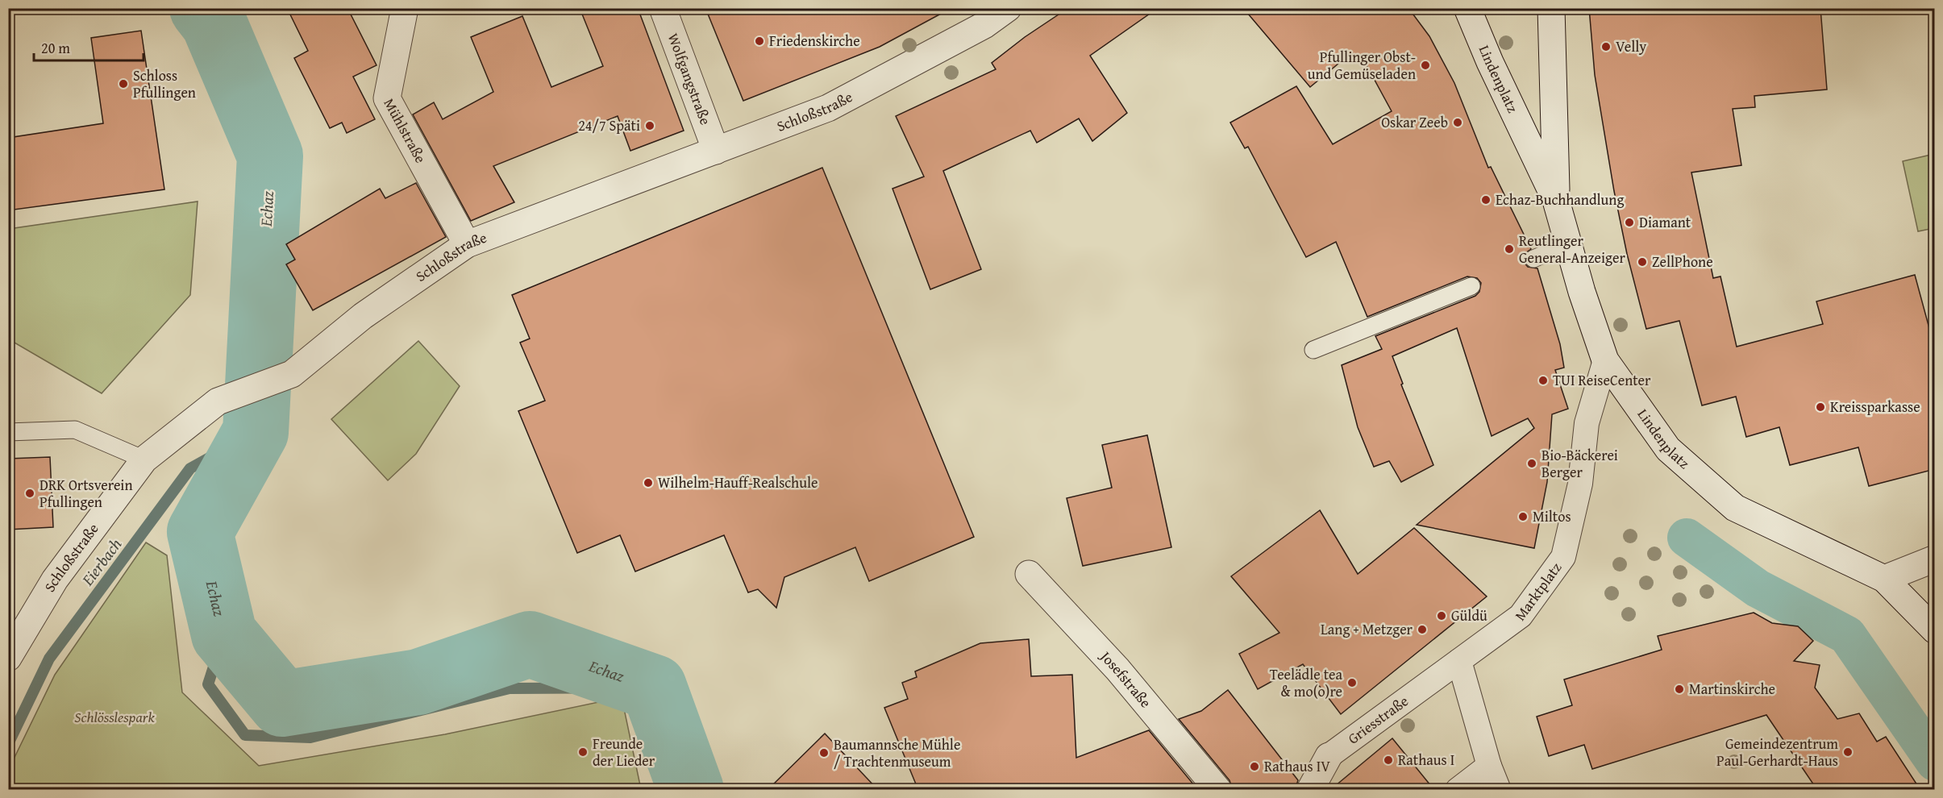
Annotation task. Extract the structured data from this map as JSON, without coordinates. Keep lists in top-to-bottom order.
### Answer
{
  "streets": {
    "street": [
      "Lindenplatz",
      "Wolfgangstraße",
      "Schloßstraße",
      "Mühlstraße",
      "Marktplatz",
      "Josefstraße",
      "Griesstraße"
    ]
  },
  "crossings": [
    ["Lindenplatz", "Marktplatz"],
    ["Wolfgangstraße", "Schloßstraße"],
    ["Schloßstraße", "Mühlstraße"],
    ["Marktplatz", "Griesstraße"]
  ],
  "water": ["Echaz", "Eierbach"],
  "parks": ["Schlösslespark"],
  "places": [
    "Friedenskirche",
    "Velly",
    "Pfullinger Obst- und Gemüseladen",
    "Schloss Pfullingen",
    "Oskar Zeeb",
    "24/7 Späti",
    "Echaz-Buchhandlung",
    "Diamant",
    "Reutlinger General-Anzeiger",
    "ZellPhone",
    "TUI ReiseCenter",
    "Kreissparkasse",
    "Bio-Bäckerei Berger",
    "Wilhelm-Hauff-Realschule",
    "DRK Ortsverein Pfullingen",
    "Miltos",
    "Güldü",
    "Lang + Metzger",
    "Teelädle tea & mo(o)re",
    "Martinskirche",
    "Freunde der Lieder",
    "Gemeindezentrum Paul-Gerhardt-Haus",
    "Baumannsche Mühle / Trachtenmuseum",
    "Rathaus I",
    "Rathaus IV"
  ],
  "scale_bar": "20 m"
}
